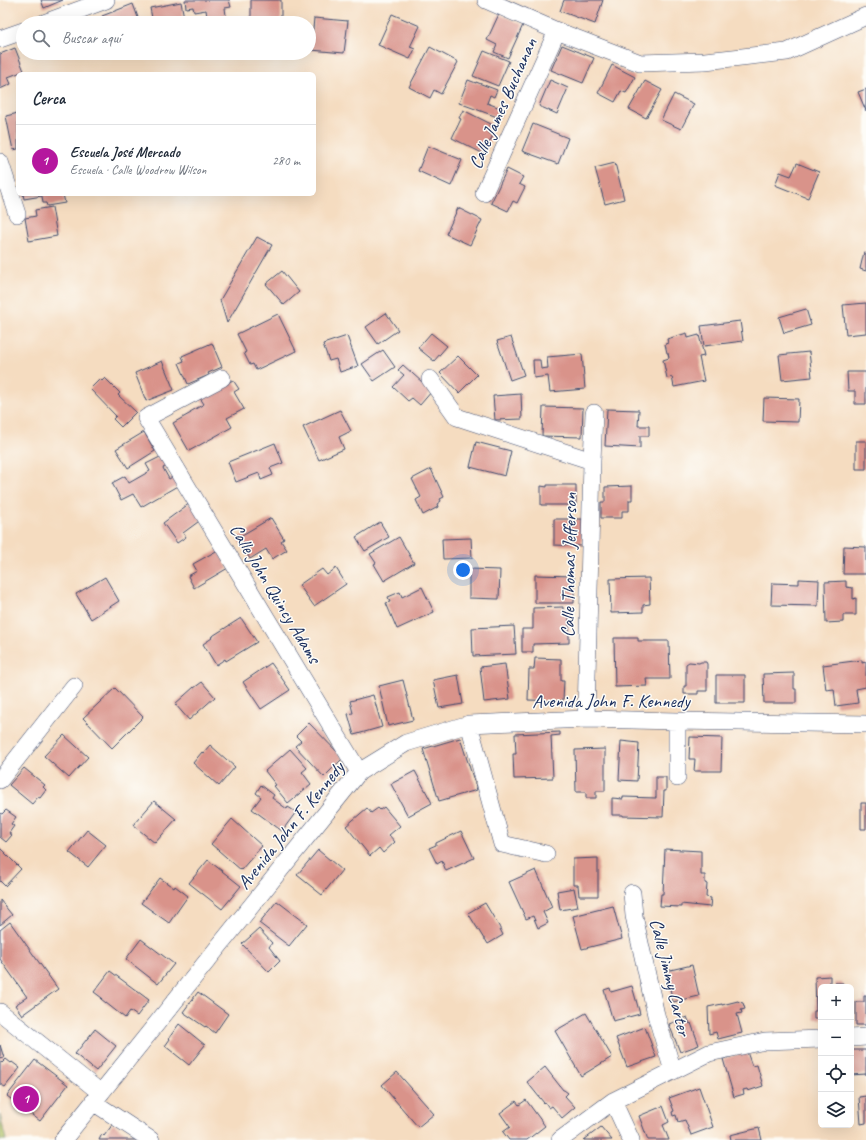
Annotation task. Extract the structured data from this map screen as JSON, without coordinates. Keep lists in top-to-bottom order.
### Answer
{
  "streets": {
    "street": [
      "Calle James Buchanan",
      "Calle Thomas Jefferson",
      "Calle John Quincy Adams",
      "Avenida John F. Kennedy",
      "Calle Jimmy Carter"
    ]
  },
  "crossings": [
    ["Calle Thomas Jefferson", "Avenida John F. Kennedy"],
    ["Calle John Quincy Adams", "Avenida John F. Kennedy"]
  ],
  "page": {
    "search": "Buscar aquí",
    "heading": "Cerca",
    "list": [
      {
        "mark": "1",
        "name": "Escuela José Mercado",
        "note": "Escuela · Calle Woodrow Wilson",
        "value": "280 m"
      }
    ],
    "map_buttons": ["+", "−"],
    "pins": "1"
  }
}
